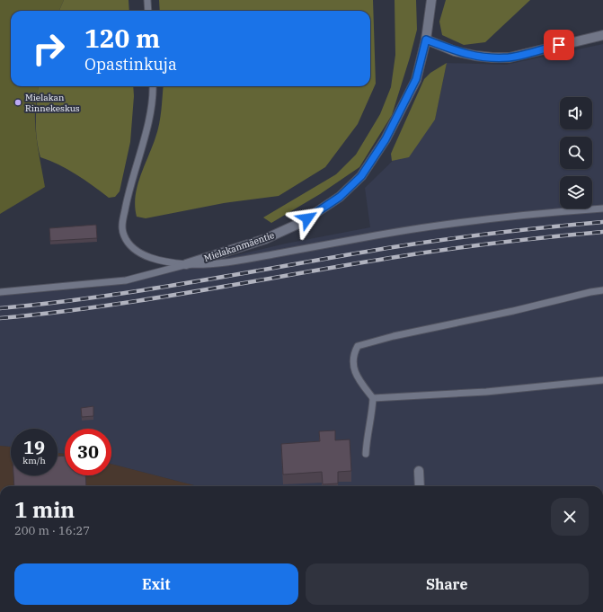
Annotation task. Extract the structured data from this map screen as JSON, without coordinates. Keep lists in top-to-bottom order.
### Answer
{
  "streets": {
    "street": ["Mielakanmäentie"]
  },
  "places": ["Mielakan Rinnekeskus"],
  "page": {
    "turn": ["120 m", "Opastinkuja"],
    "speed": "19 km/h",
    "limit": "30",
    "heading": ["1 min", "200 m · 16:27"],
    "buttons": ["Exit", "Share"]
  }
}
